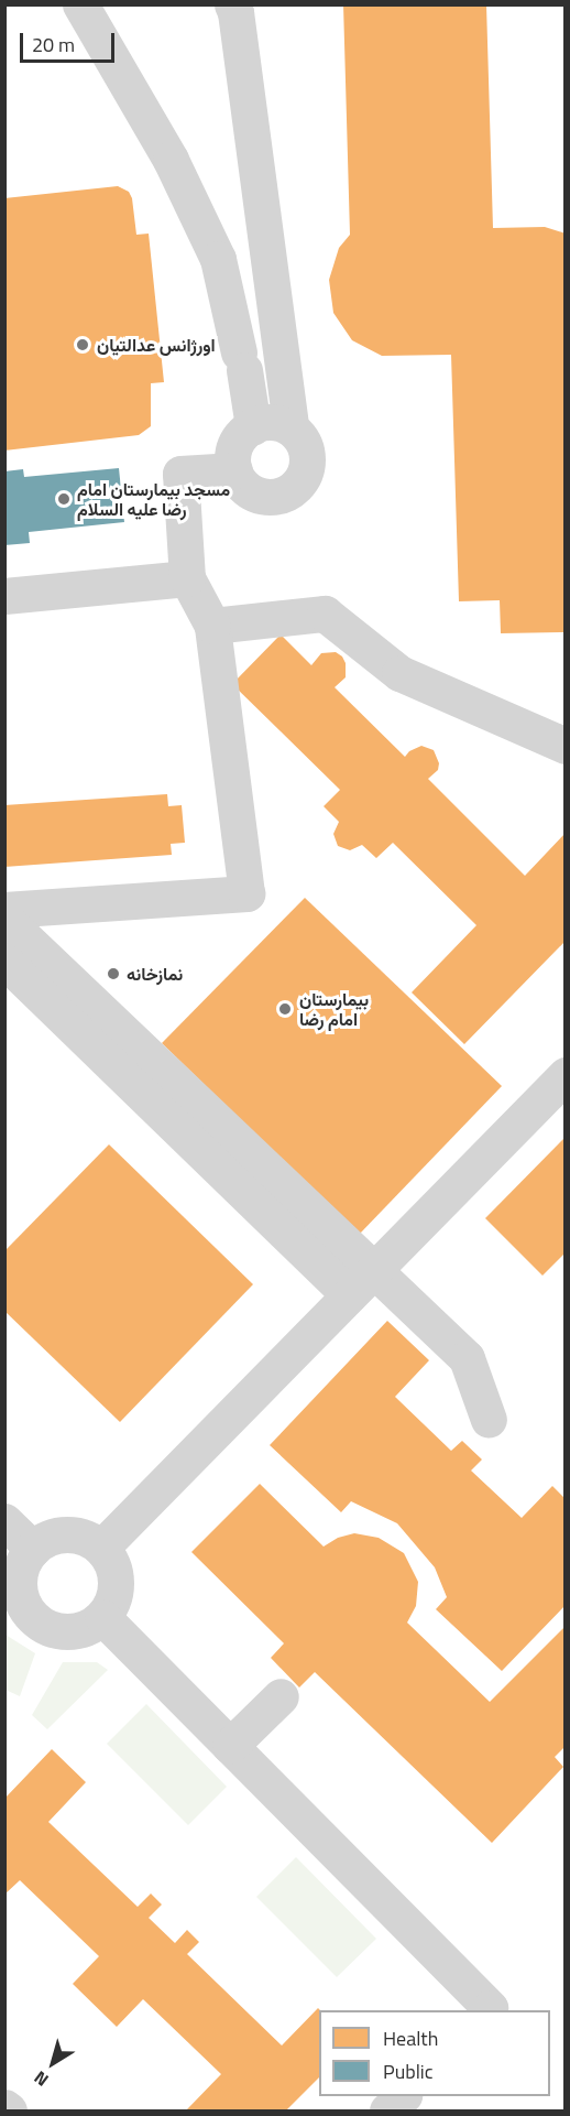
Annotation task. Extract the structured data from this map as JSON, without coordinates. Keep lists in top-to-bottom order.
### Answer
{
  "places": [
    "اورژانس عدالتیان",
    "مسجد بیمارستان امام رضا علیه السلام",
    "نمازخانه",
    "بیمارستان امام رضا"
  ],
  "legend": ["Health", "Public"],
  "scale_bar": "20 m",
  "north": "bottom left"
}
